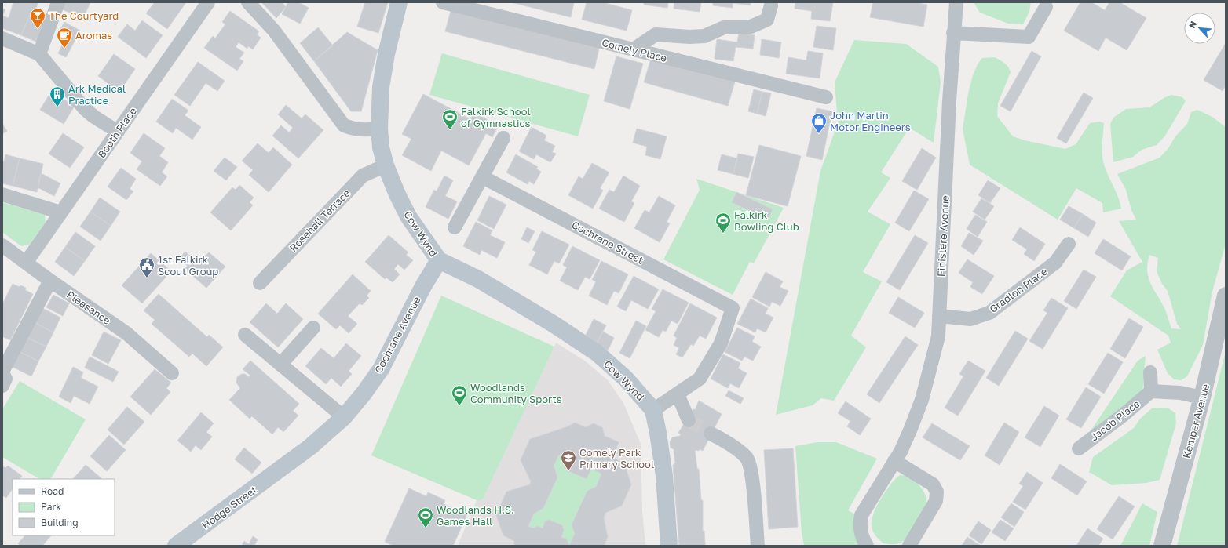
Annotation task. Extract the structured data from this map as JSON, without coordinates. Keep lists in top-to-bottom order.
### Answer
{
  "streets": {
    "main road": ["Cow Wynd", "Cochrane Avenue", "Hodge Street"],
    "street": [
      "Comely Place",
      "Booth Place",
      "Rosehall Terrace",
      "Finistere Avenue",
      "Cochrane Street",
      "Gradlon Place",
      "Pleasance",
      "Jacob Place",
      "Kemper Avenue"
    ]
  },
  "crossings": [
    ["Booth Place", "Pleasance"],
    ["Rosehall Terrace", "Cow Wynd"],
    ["Cow Wynd", "Cochrane Avenue"],
    ["Finistere Avenue", "Gradlon Place"],
    ["Cochrane Avenue", "Hodge Street"]
  ],
  "places": {
    "bar": ["The Courtyard"],
    "cafe": ["Aromas"],
    "building": ["Ark Medical Practice"],
    "sports": [
      "Falkirk School of Gymnastics",
      "Falkirk Bowling Club",
      "Woodlands Community Sports",
      "Woodlands H.S. Games Hall"
    ],
    "shop": ["John Martin Motor Engineers"],
    "public building": ["1st Falkirk Scout Group"],
    "school or university": ["Comely Park Primary School"]
  },
  "legend": ["Road", "Park", "Building"],
  "north": "top left"
}
